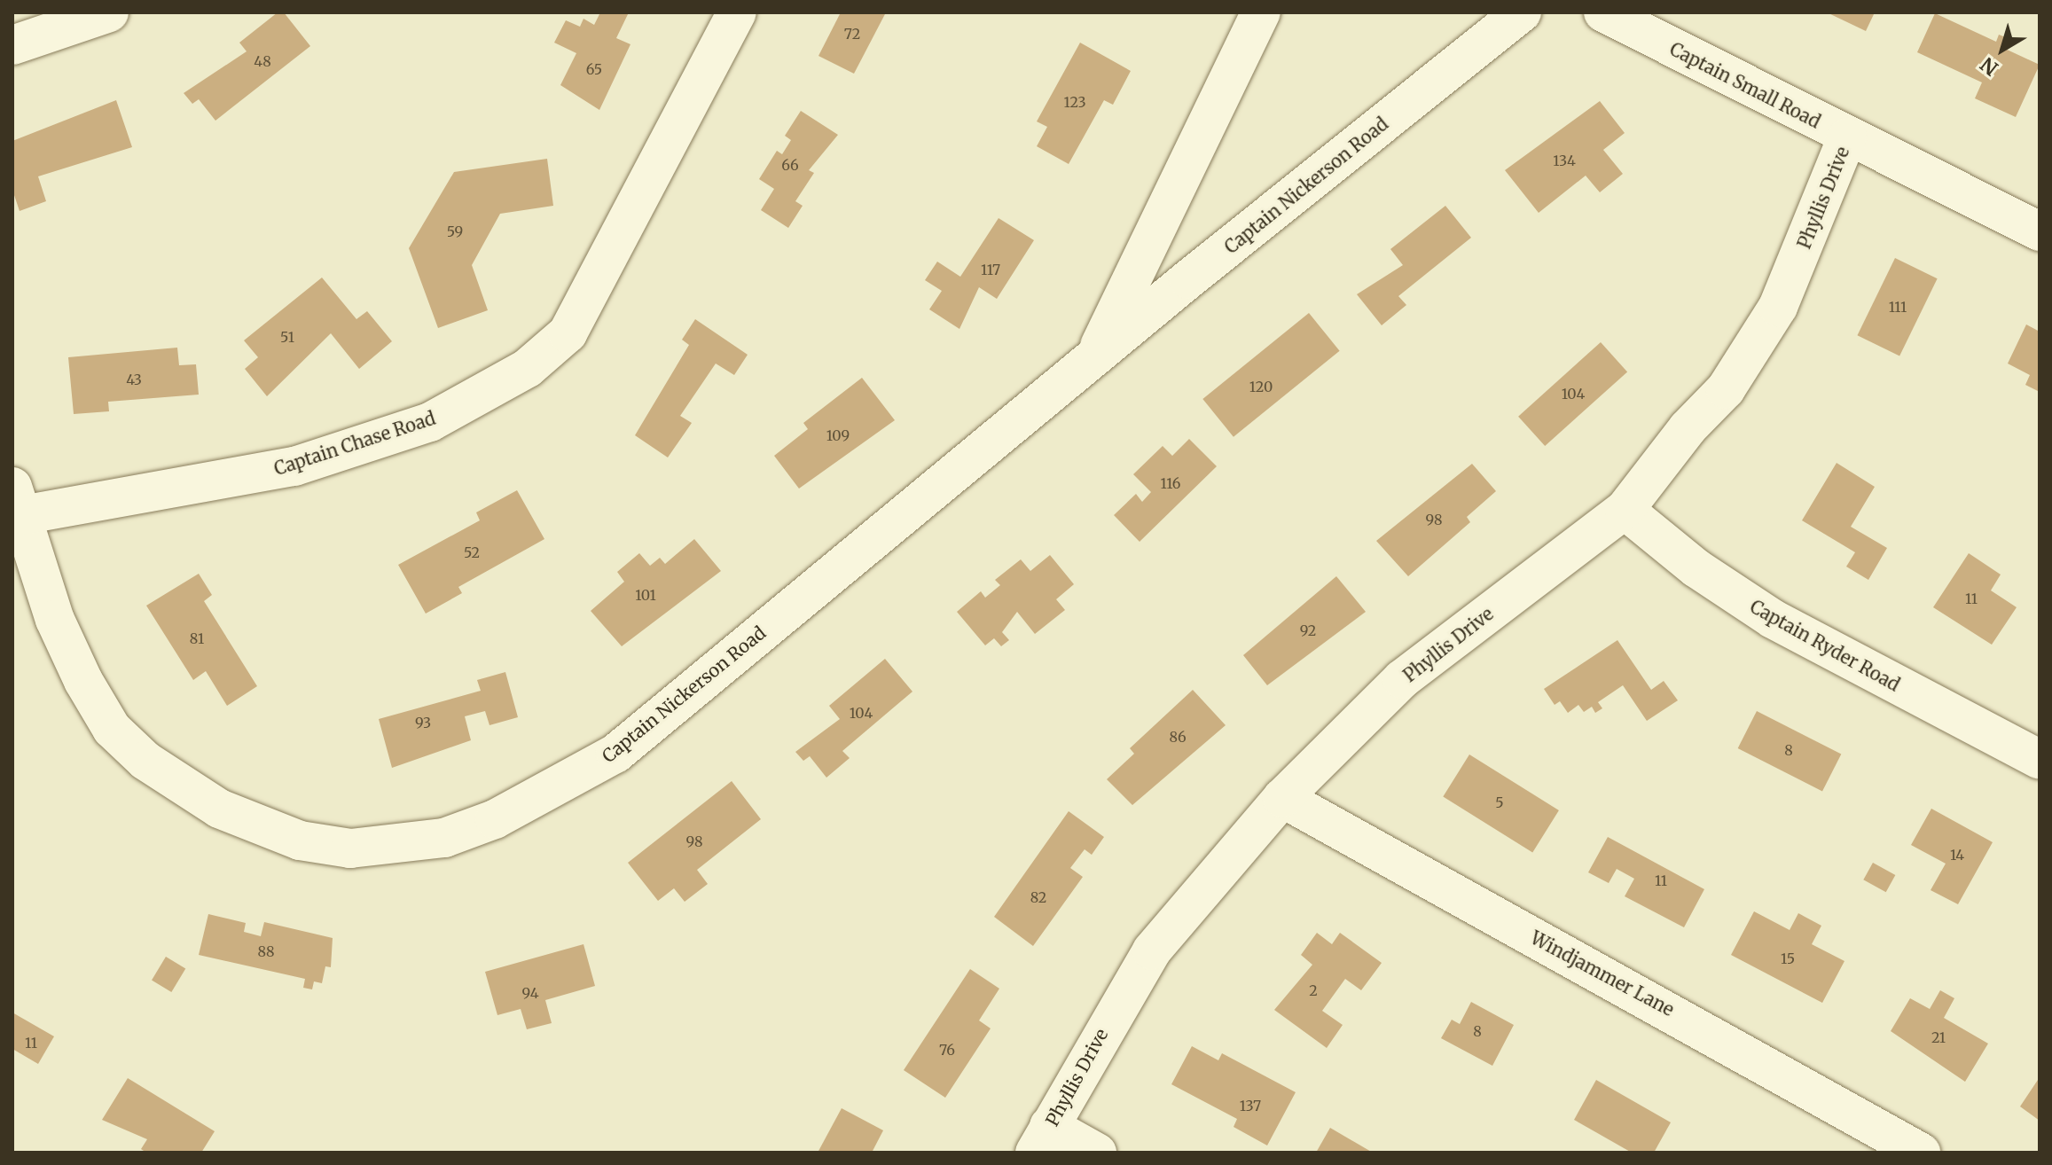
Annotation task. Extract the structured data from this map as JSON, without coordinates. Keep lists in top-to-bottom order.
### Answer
{
  "streets": {
    "street": [
      "Captain Small Road",
      "Captain Nickerson Road",
      "Phyllis Drive",
      "Captain Chase Road",
      "Captain Ryder Road",
      "Windjammer Lane"
    ]
  },
  "crossings": [
    ["Captain Small Road", "Phyllis Drive"],
    ["Captain Nickerson Road", "Captain Chase Road"],
    ["Phyllis Drive", "Captain Ryder Road"],
    ["Phyllis Drive", "Windjammer Lane"]
  ],
  "house_numbers": [
    "72",
    "48",
    "65",
    "123",
    "134",
    "66",
    "59",
    "117",
    "111",
    "51",
    "43",
    "120",
    "104",
    "109",
    "116",
    "98",
    "52",
    "101",
    "11",
    "92",
    "81",
    "104",
    "93",
    "86",
    "8",
    "5",
    "98",
    "14",
    "11",
    "82",
    "88",
    "15",
    "2",
    "94",
    "8",
    "21",
    "11",
    "76",
    "137"
  ],
  "north": "bottom left"
}
